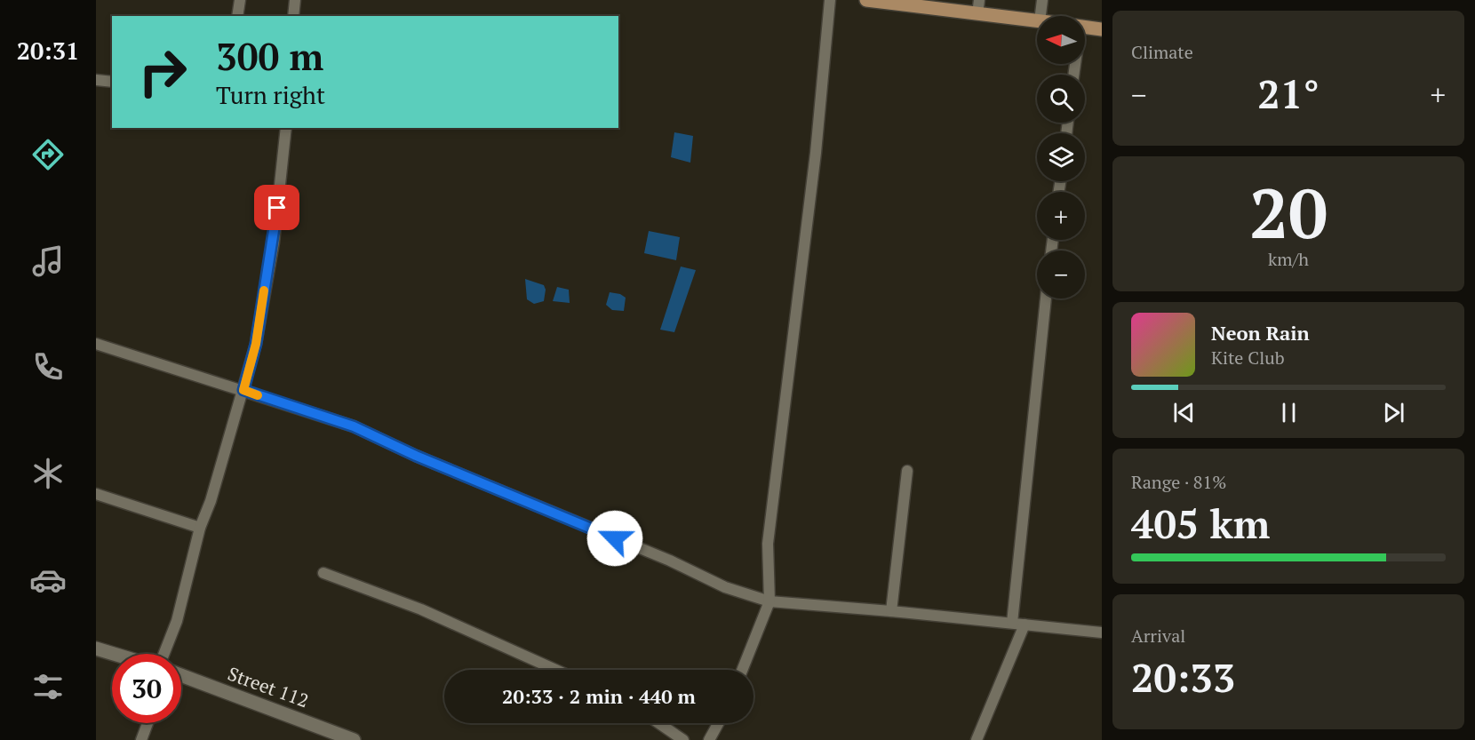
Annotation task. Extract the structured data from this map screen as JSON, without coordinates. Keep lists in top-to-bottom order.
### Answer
{
  "streets": {
    "street": ["Street 112"]
  },
  "north": "left",
  "page": {
    "tabs": "20:31",
    "tile": [
      "Climate",
      ["20", "km/h"],
      ["Range · 81%", "405 km"],
      ["Arrival", "20:33"]
    ],
    "map_buttons": ["+", "−"],
    "turn": ["300 m", "Turn right"],
    "heat": ["−", "21°", "+"],
    "song": ["Neon Rain", "Kite Club"],
    "limit": "30",
    "trip": "20:33 · 2 min · 440 m"
  }
}
